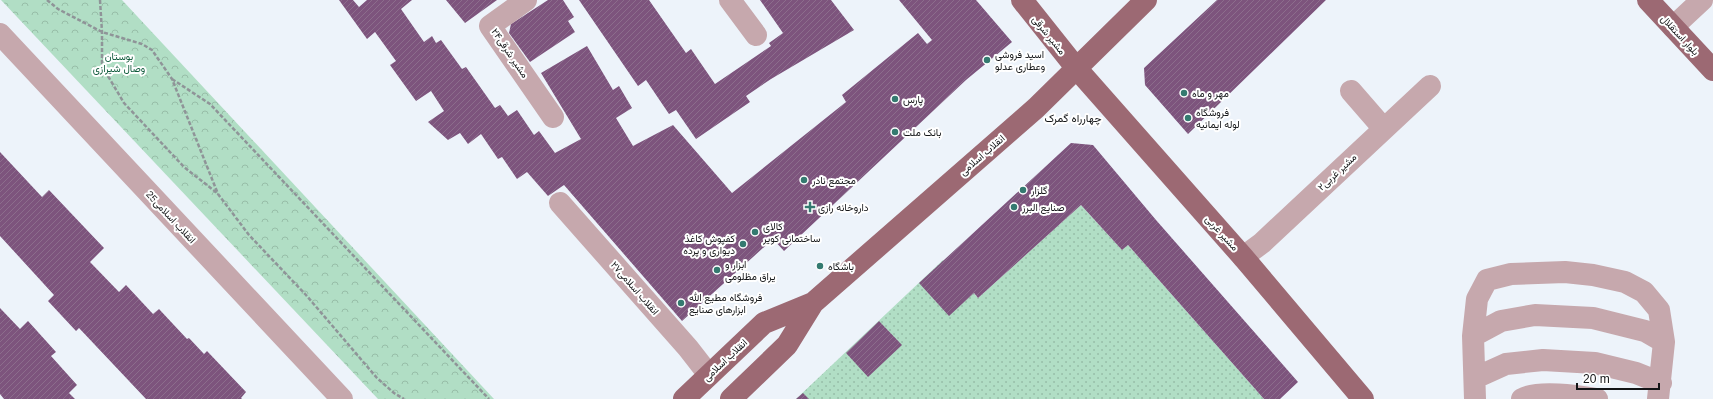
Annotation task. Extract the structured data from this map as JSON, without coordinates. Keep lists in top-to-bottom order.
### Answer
{
  "streets": {
    "main road": [
      "مشیر شرقی",
      "بلوار استقلال",
      "انقلاب اسلامی",
      "مشیر غربی"
    ],
    "street": [
      "مشیر شرقی۲۴",
      "۲مشیر غربی",
      "25انقلاب اسلامی",
      "انقلاب اسلامی۲۷"
    ]
  },
  "crossings": [
    ["مشیر شرقی", "انقلاب اسلامی"],
    ["مشیر شرقی", "مشیر غربی"],
    ["انقلاب اسلامی", "مشیر غربی"],
    ["انقلاب اسلامی", "انقلاب اسلامی۲۷"],
    ["۲مشیر غربی", "مشیر غربی"]
  ],
  "districts": ["چهارراه گمرک"],
  "parks": ["بوستان وصال شیرازی"],
  "places": {
    "other": [
      "اسید فروشی وعطاری عدلو",
      "مهر و ماه",
      "پارس",
      "فروشگاه لوله ایمانیه",
      "بانک ملت",
      "مجتمع نادر",
      "گلزار",
      "صنایع البرز",
      "کالای ساختمانی کویر",
      "کفپوش کاغذ دیواری و پرده",
      "باشگاه",
      "ابزار و یراق مظلومی",
      "فروشگاه مطیع الله ابزارهای صنایع"
    ],
    "health": ["داروخانه رازی"]
  },
  "scale_bar": "20 m"
}
